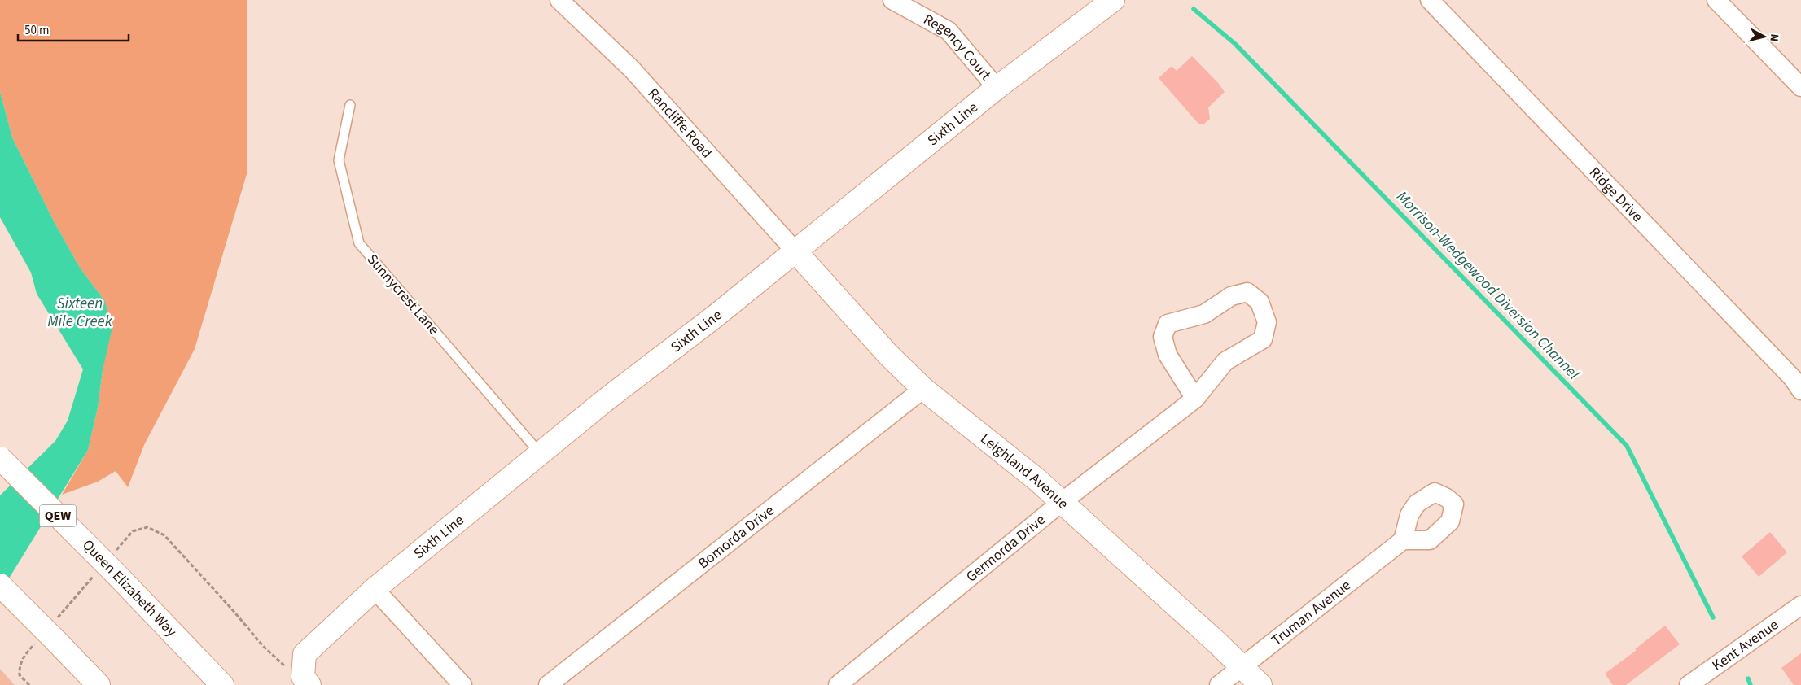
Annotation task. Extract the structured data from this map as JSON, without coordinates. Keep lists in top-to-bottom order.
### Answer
{
  "streets": {
    "main road": [
      "Sixth Line",
      "Leighland Avenue",
      "QEW",
      "Queen Elizabeth Way"
    ],
    "street": [
      "Regency Court",
      "Rancliffe Road",
      "Ridge Drive",
      "Bomorda Drive",
      "Germorda Drive",
      "Truman Avenue",
      "Kent Avenue"
    ],
    "lane": ["Sunnycrest Lane"]
  },
  "crossings": [
    ["Regency Court", "Sixth Line"],
    ["Rancliffe Road", "Sixth Line"],
    ["Rancliffe Road", "Leighland Avenue"],
    ["Sixth Line", "Sunnycrest Lane"],
    ["Sixth Line", "Leighland Avenue"],
    ["Leighland Avenue", "Bomorda Drive"],
    ["Leighland Avenue", "Germorda Drive"],
    ["Leighland Avenue", "Truman Avenue"]
  ],
  "water": ["Morrison-Wedgewood Diversion Channel", "Sixteen Mile Creek"],
  "scale_bar": "50 m",
  "north": "right"
}
